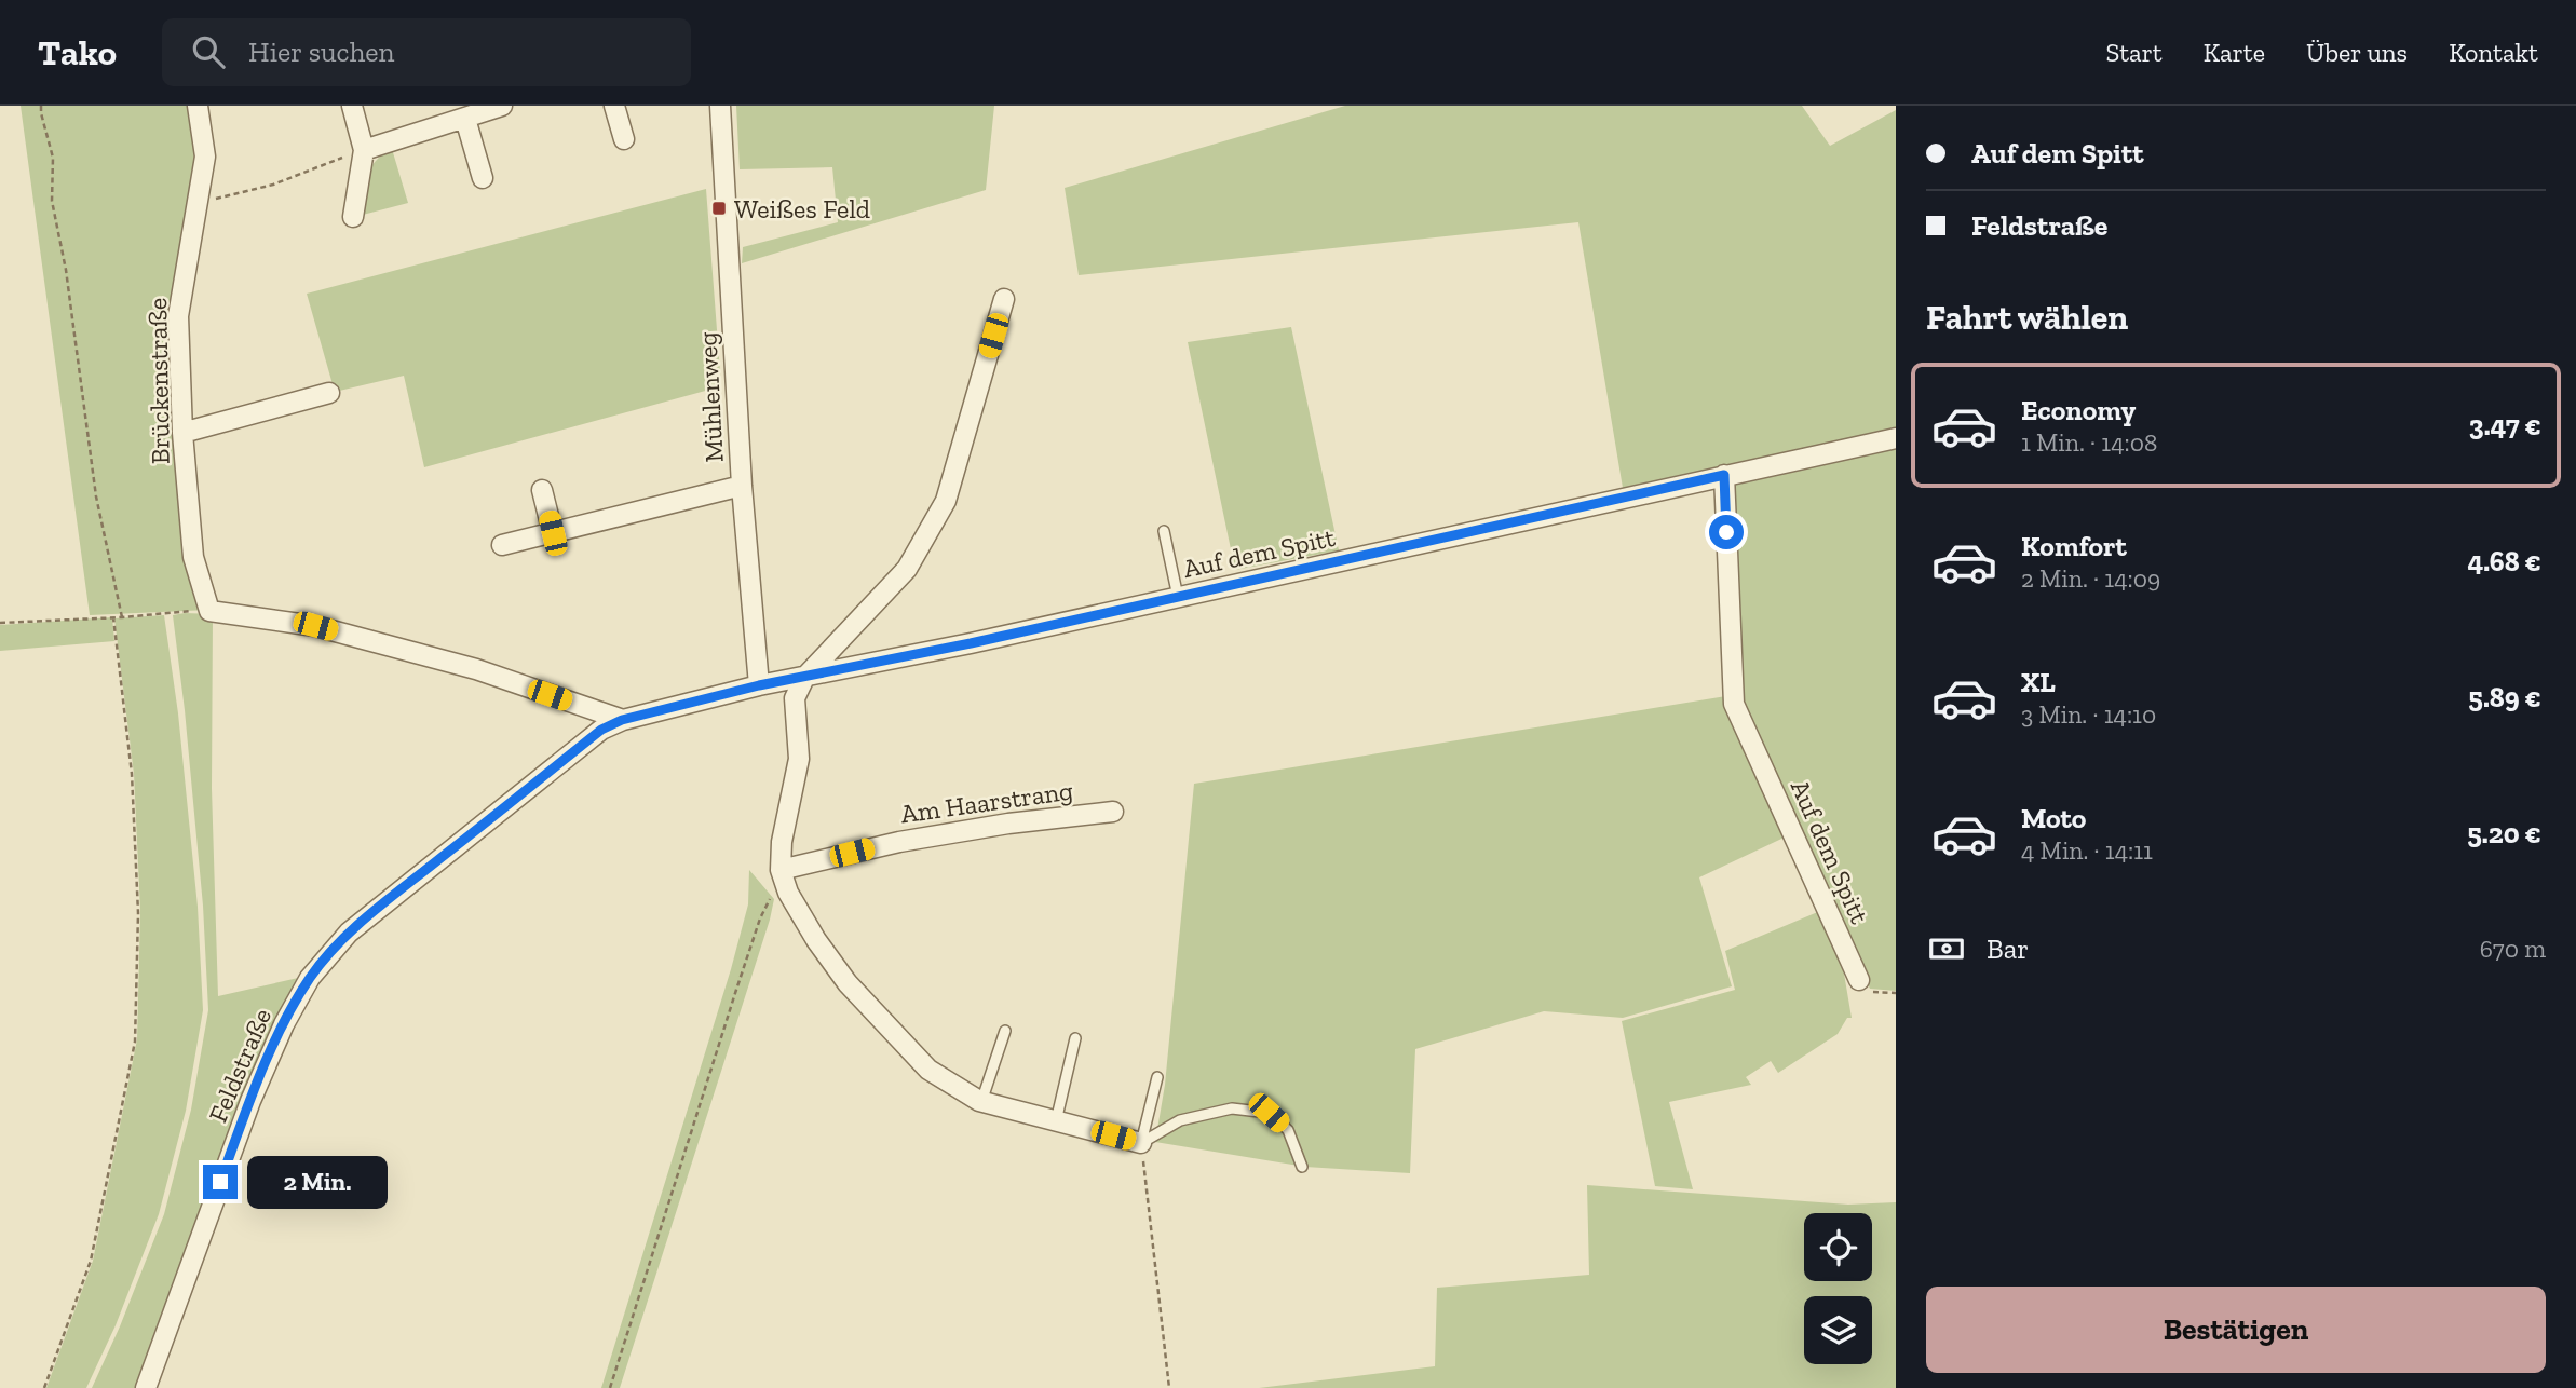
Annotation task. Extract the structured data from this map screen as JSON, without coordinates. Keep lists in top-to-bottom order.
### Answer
{
  "streets": {
    "street": [
      "Brückenstraße",
      "Mühlenweg",
      "Auf dem Spitt",
      "Am Haarstrang",
      "Feldstraße"
    ]
  },
  "crossings": [
    ["Brückenstraße", "Auf dem Spitt"],
    ["Brückenstraße", "Feldstraße"],
    ["Mühlenweg", "Auf dem Spitt"],
    ["Auf dem Spitt", "Feldstraße"]
  ],
  "places": {
    "transit": ["Weißes Feld"]
  },
  "page": {
    "header": "Tako",
    "search": "Hier suchen",
    "nav": [
      "Start",
      "Karte",
      "Über uns",
      "Kontakt"
    ],
    "banner": ["Auf dem Spitt", "Feldstraße"],
    "heading": "Fahrt wählen",
    "list": [
      {
        "name": "Economy",
        "note": "1 Min. · 14:08",
        "value": "3.47 €"
      },
      {
        "name": "Komfort",
        "note": "2 Min. · 14:09",
        "value": "4.68 €"
      },
      {
        "name": "XL",
        "note": "3 Min. · 14:10",
        "value": "5.89 €"
      },
      {
        "name": "Moto",
        "note": "4 Min. · 14:11",
        "value": "5.20 €"
      }
    ],
    "pay": ["Bar", "670 m"],
    "bubble": "2 Min.",
    "buttons": "Bestätigen"
  }
}
